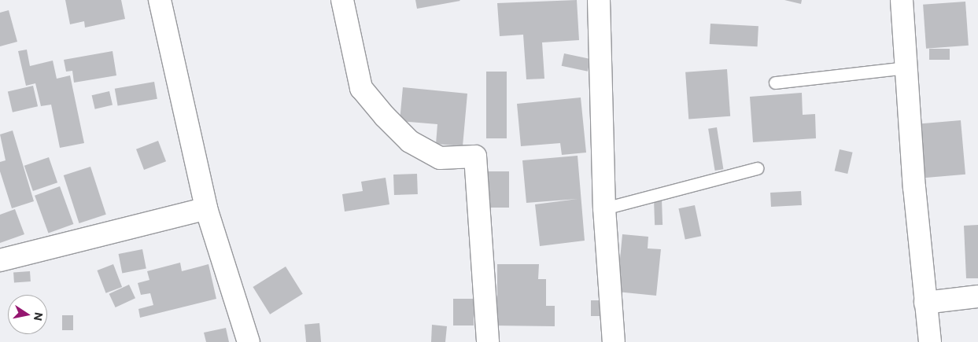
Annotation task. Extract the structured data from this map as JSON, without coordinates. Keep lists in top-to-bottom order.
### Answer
{
  "north": "right"
}
